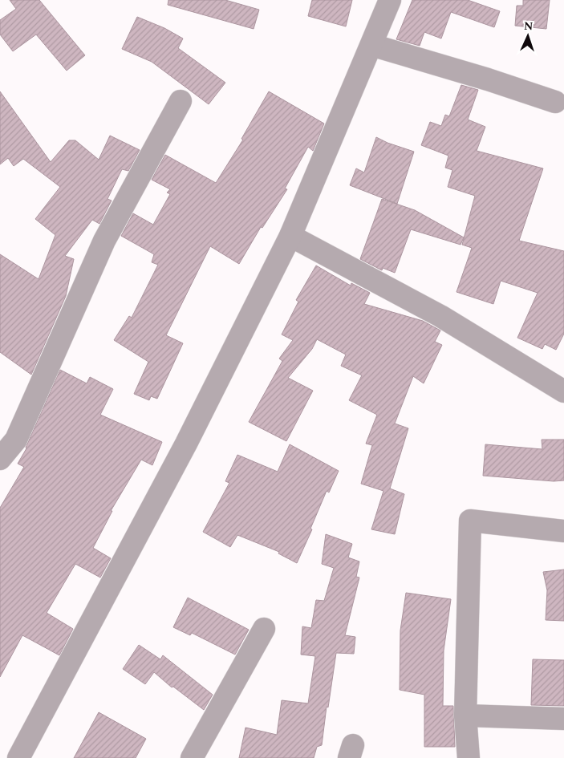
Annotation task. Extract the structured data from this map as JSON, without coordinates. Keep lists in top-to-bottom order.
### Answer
{
  "north": "top"
}
